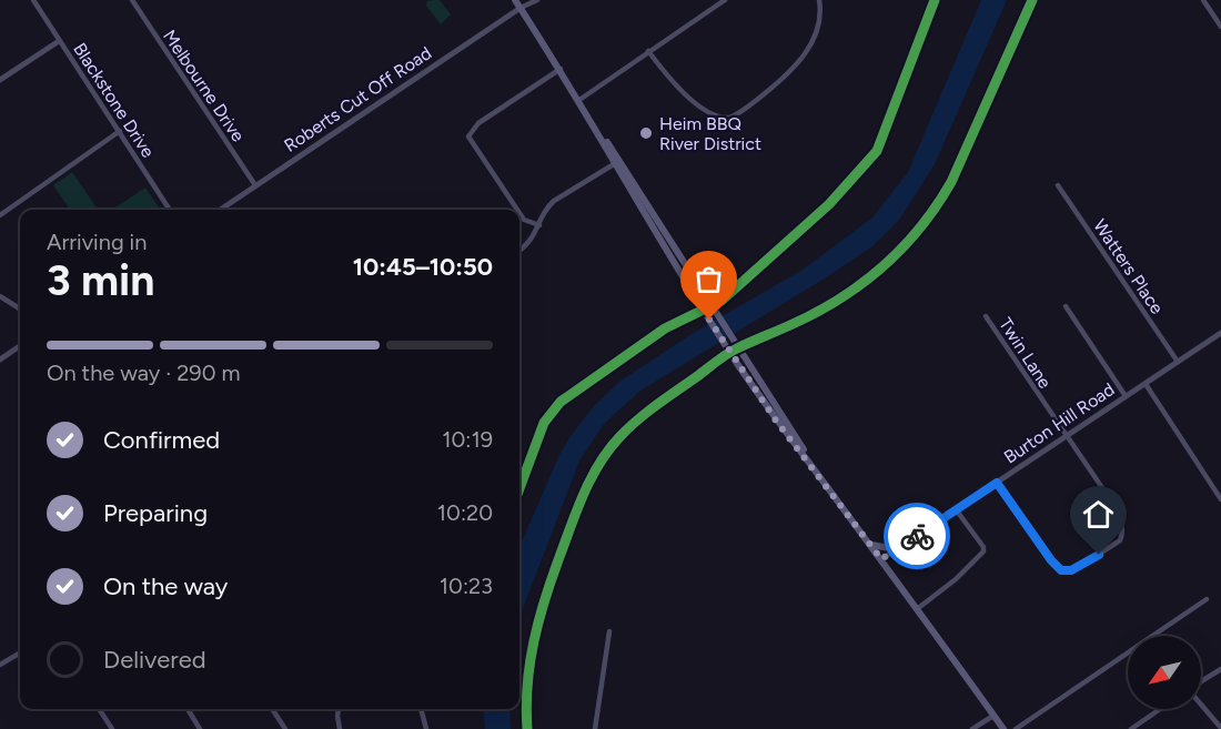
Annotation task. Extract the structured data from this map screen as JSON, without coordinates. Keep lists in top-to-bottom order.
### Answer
{
  "streets": {
    "street": [
      "Melbourne Drive",
      "Roberts Cut Off Road",
      "Blackstone Drive",
      "Watters Place",
      "Twin Lane",
      "Burton Hill Road"
    ]
  },
  "crossings": [
    ["Melbourne Drive", "Roberts Cut Off Road"],
    ["Watters Place", "Burton Hill Road"],
    ["Twin Lane", "Burton Hill Road"]
  ],
  "places": ["Heim BBQ River District"],
  "north": "bottom left",
  "page": {
    "heading": ["3 min", "Arriving in", "10:45–10:50"],
    "bar": "On the way · 290 m",
    "list": [
      ["Confirmed", "10:19"],
      ["Preparing", "10:20"],
      ["On the way", "10:23"],
      "Delivered"
    ]
  }
}
